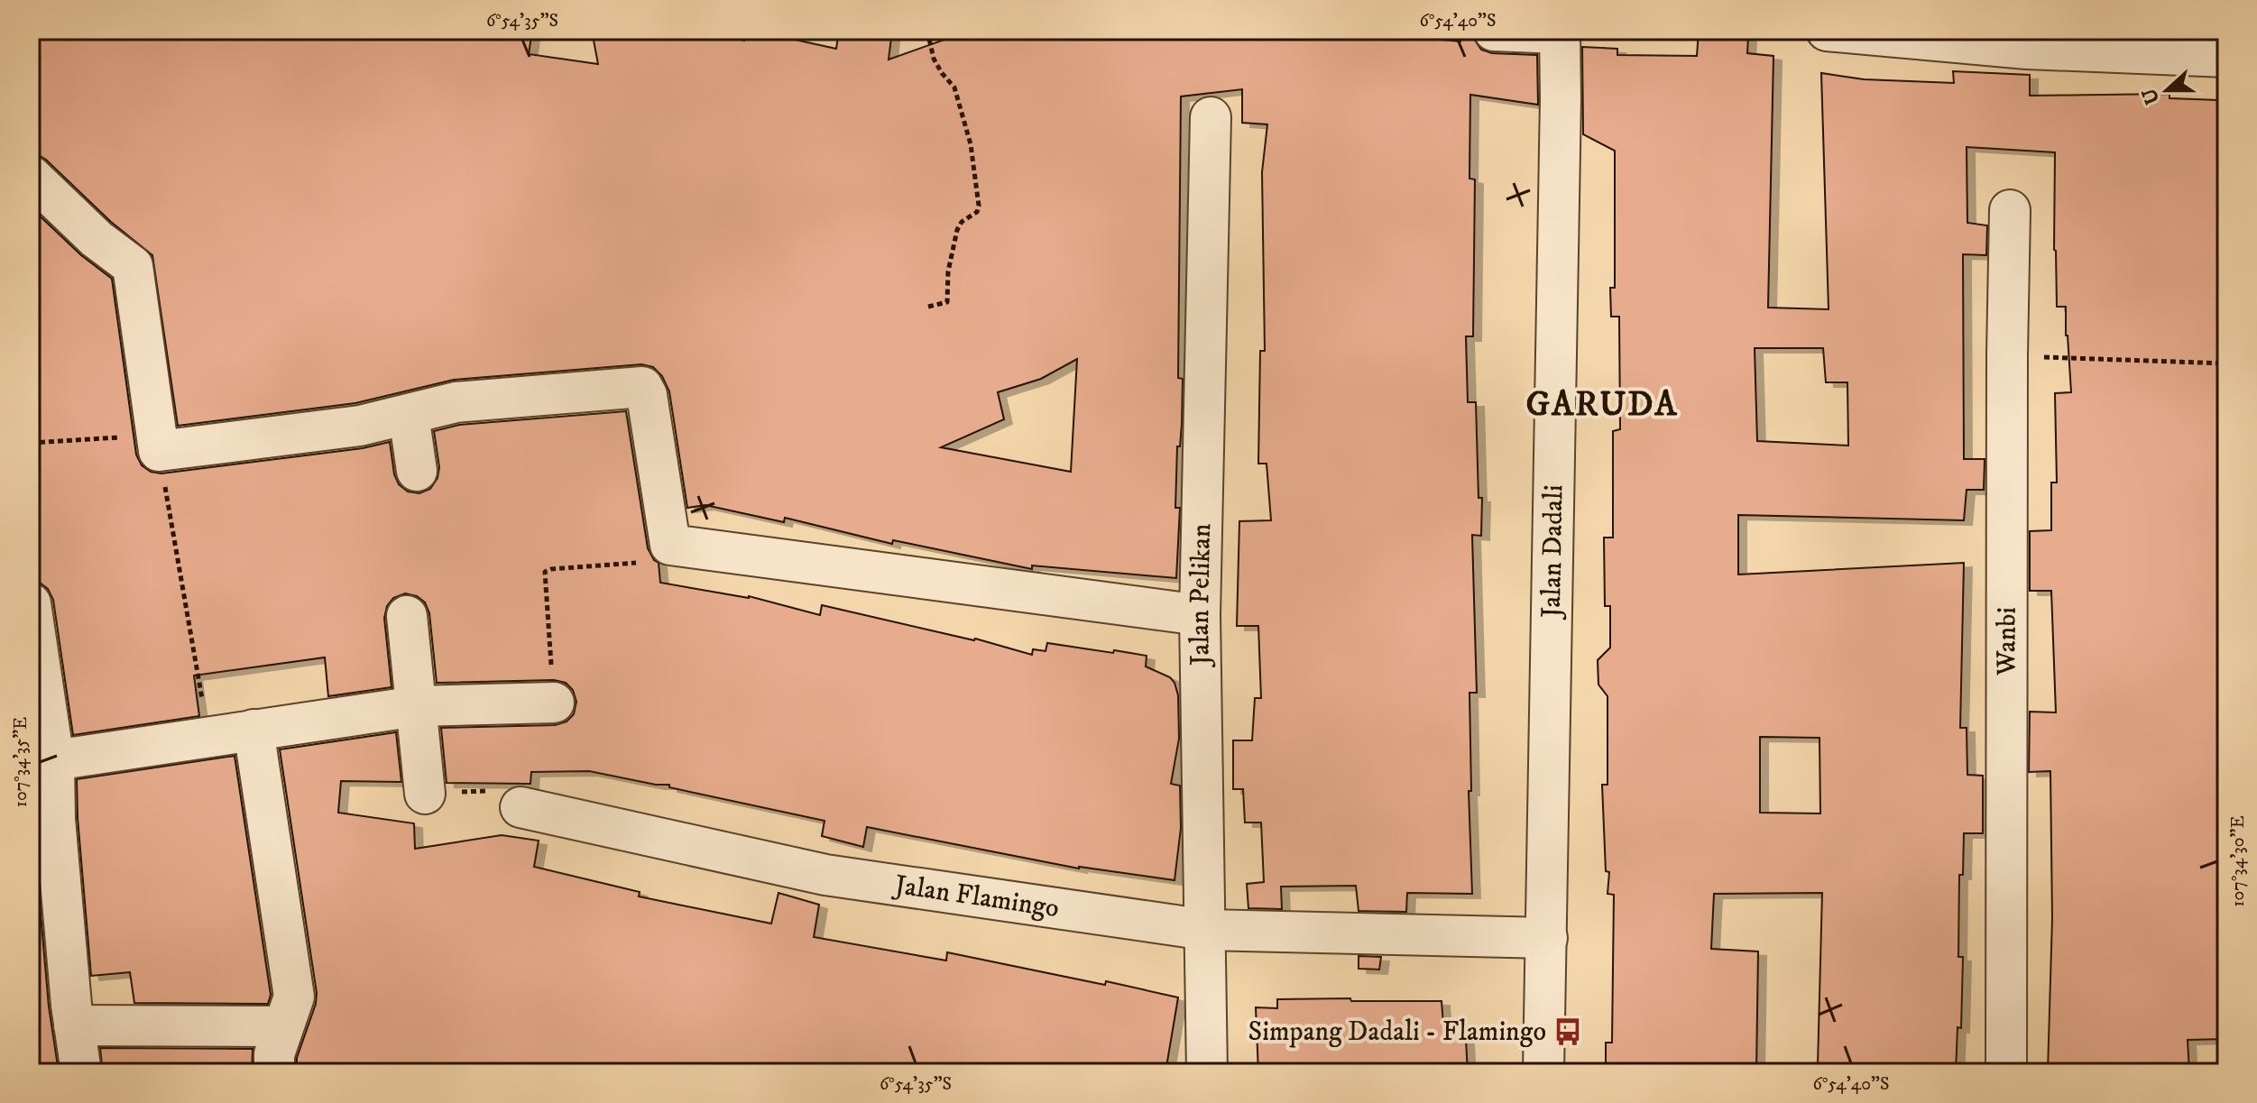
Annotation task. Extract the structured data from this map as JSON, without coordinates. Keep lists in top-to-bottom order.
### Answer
{
  "streets": {
    "street": [
      "Jalan Dadali",
      "Jalan Pelikan",
      "Wanbi",
      "Jalan Flamingo"
    ]
  },
  "crossings": [
    ["Jalan Dadali", "Jalan Flamingo"],
    ["Jalan Pelikan", "Jalan Flamingo"]
  ],
  "districts": ["GARUDA"],
  "places": {
    "bus stop": ["Simpang Dadali - Flamingo"]
  },
  "north": "left",
  "coordinates": [
    "6°54'35\"S",
    "6°54'40\"S",
    "107°34'35\"E",
    "107°34'30\"E"
  ]
}
